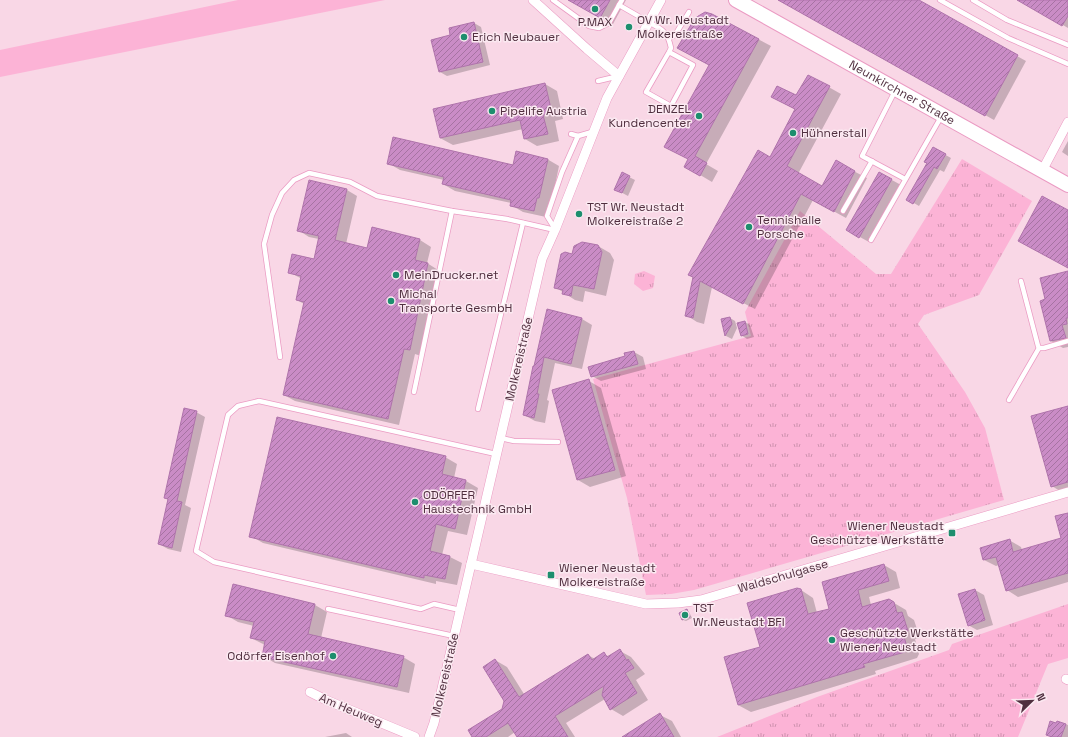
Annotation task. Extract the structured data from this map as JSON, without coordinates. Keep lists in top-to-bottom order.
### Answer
{
  "streets": {
    "main road": ["Neunkirchner Straße"],
    "street": ["Molkereistraße", "Waldschulgasse", "Am Heuweg"]
  },
  "crossings": [
    ["Molkereistraße", "Waldschulgasse"]
  ],
  "places": {
    "other": [
      "P.MAX",
      "OV Wr. Neustadt Molkereistraße",
      "Erich Neubauer",
      "Pipelife Austria",
      "DENZEL Kundencenter",
      "Hühnerstall",
      "TST Wr. Neustadt Molkereistraße 2",
      "Tennishalle Porsche",
      "MeinDrucker.net",
      "Michal Transporte GesmbH",
      "ODÖRFER Haustechnik GmbH",
      "TST Wr.Neustadt BFI",
      "Geschützte Werkstätte Wiener Neustadt",
      "Odörfer Eisenhof"
    ],
    "transit": ["Wiener Neustadt Geschützte Werkstätte", "Wiener Neustadt Molkereistraße"]
  },
  "north": "top right"
}
